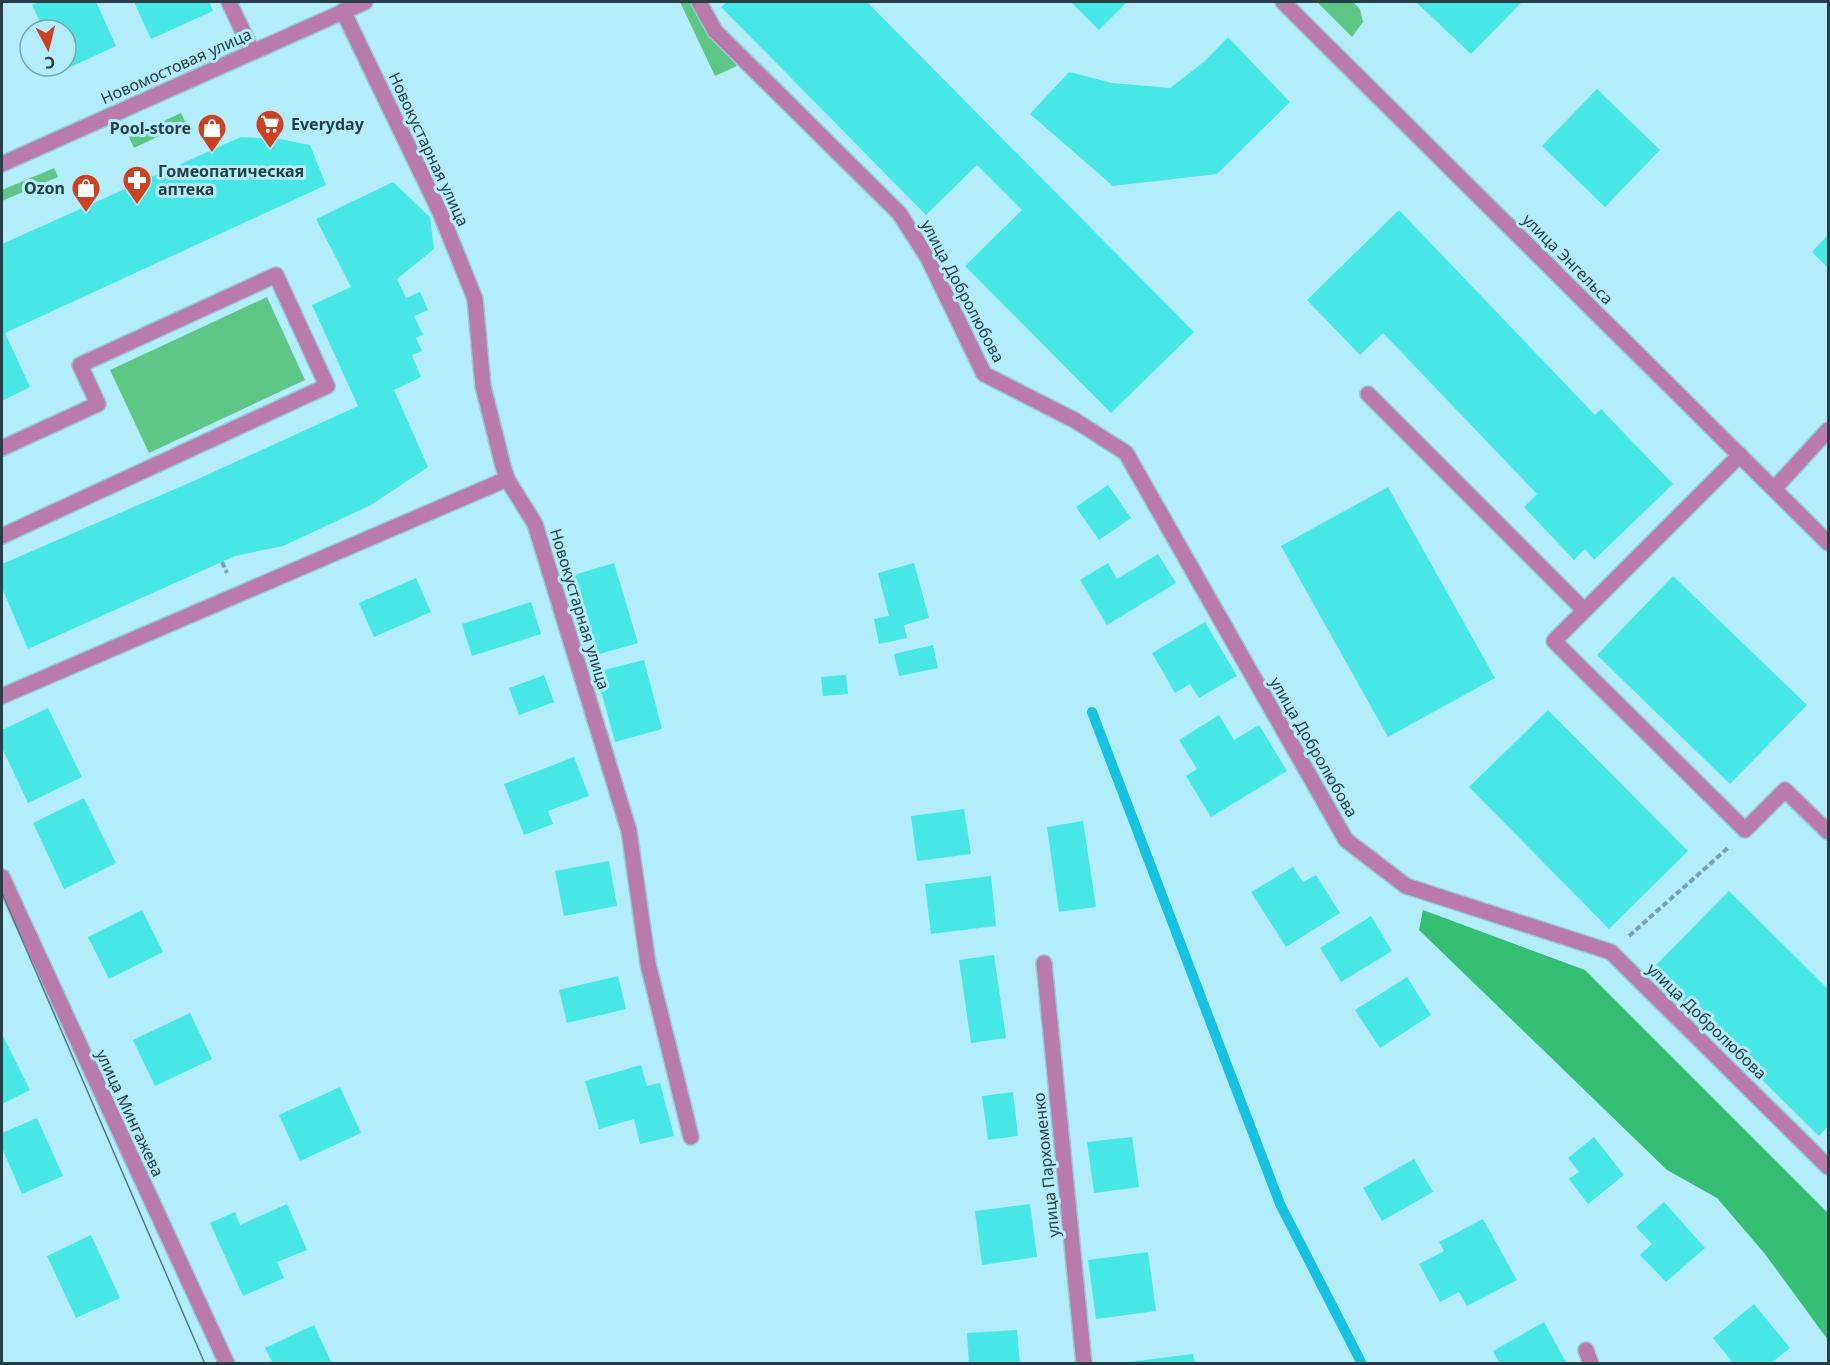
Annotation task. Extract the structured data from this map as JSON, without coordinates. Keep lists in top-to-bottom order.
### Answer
{
  "streets": {
    "street": [
      "Новомостовая улица",
      "Новокустарная улица",
      "улица Энгельса",
      "улица Добролюбова",
      "улица Мингажева",
      "улица Пархоменко"
    ]
  },
  "crossings": [
    ["Новомостовая улица", "Новокустарная улица"]
  ],
  "places": {
    "supermarket": ["Everyday"],
    "shop": ["Pool-store", "Ozon"],
    "pharmacy": ["Гомеопатическая аптека"]
  },
  "north": "bottom"
}
